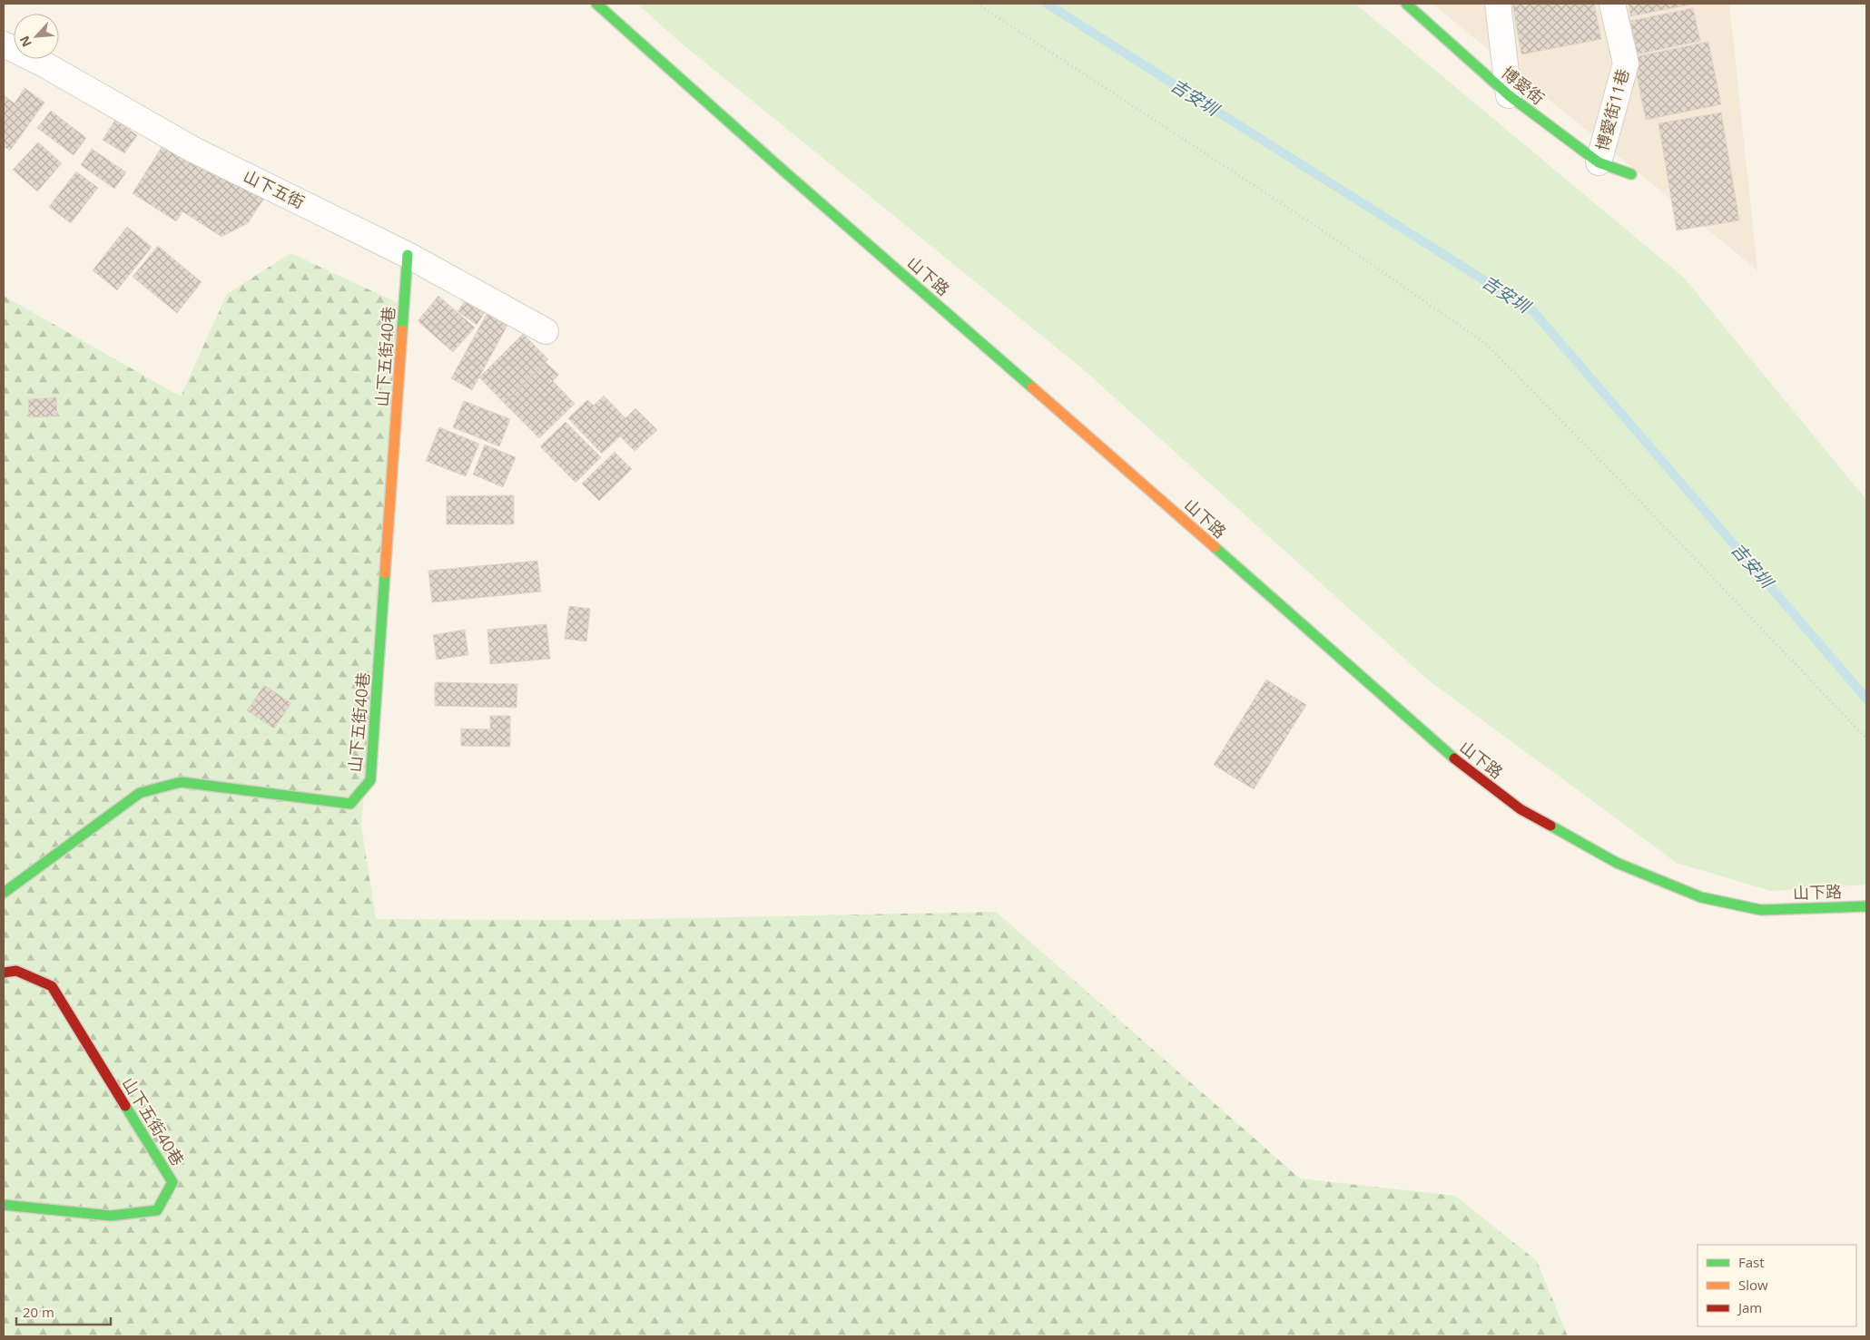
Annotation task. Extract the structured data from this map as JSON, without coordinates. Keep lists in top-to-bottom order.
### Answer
{
  "streets": {
    "street": [
      "博愛街",
      "博愛街11巷",
      "山下五街",
      "山下路",
      "山下五街40巷"
    ]
  },
  "crossings": [
    ["博愛街", "博愛街11巷"],
    ["山下五街", "山下五街40巷"]
  ],
  "water": ["吉安圳"],
  "legend": ["Fast", "Slow", "Jam"],
  "scale_bar": "20 m",
  "north": "bottom left"
}
